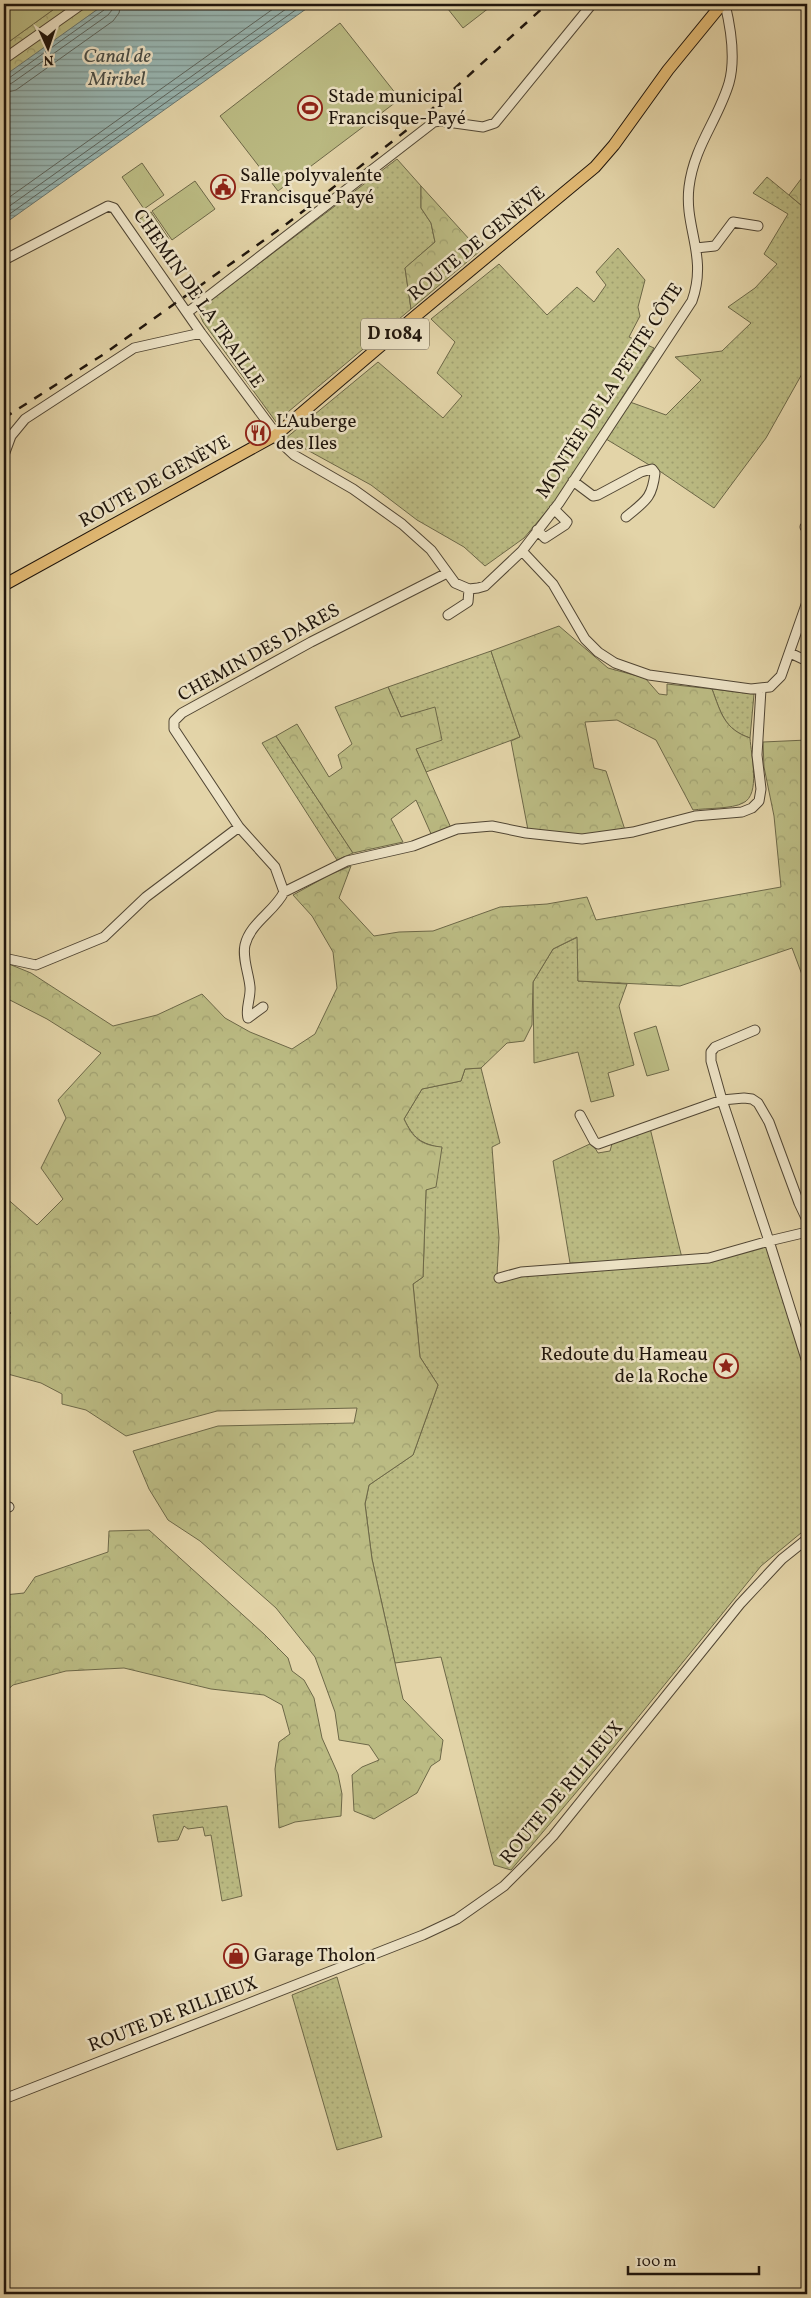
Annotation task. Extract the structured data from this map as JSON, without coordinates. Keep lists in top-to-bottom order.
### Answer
{
  "streets": {
    "main road": ["ROUTE DE GENÈVE", "D 1084"],
    "street": [
      "CHEMIN DE LA TRAILLE",
      "MONTÉE DE LA PETITE CÔTE",
      "CHEMIN DES DARES",
      "ROUTE DE RILLIEUX"
    ]
  },
  "crossings": [
    ["ROUTE DE GENÈVE", "CHEMIN DE LA TRAILLE"],
    ["ROUTE DE GENÈVE", "MONTÉE DE LA PETITE CÔTE"],
    ["CHEMIN DE LA TRAILLE", "CHEMIN DES DARES"]
  ],
  "water": ["Canal de Miribel"],
  "places": {
    "sports": ["Stade municipal Francisque-Payé"],
    "public building": ["Salle polyvalente Francisque Payé"],
    "restaurant": ["L'Auberge des Iles"],
    "place": ["Redoute du Hameau de la Roche"],
    "shop": ["Garage Tholon"]
  },
  "scale_bar": "100 m",
  "north": "bottom"
}
